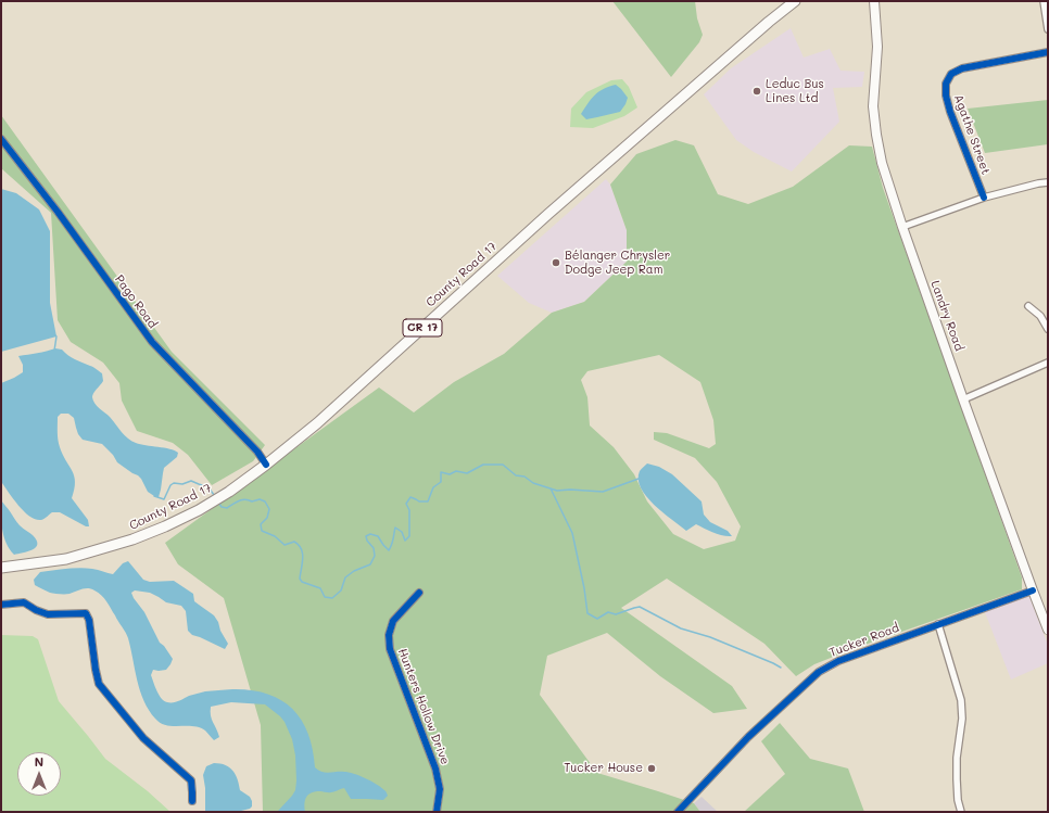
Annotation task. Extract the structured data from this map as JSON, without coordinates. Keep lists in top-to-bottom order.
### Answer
{
  "streets": {
    "main road": ["County Road 17", "Landry Road", "CR 17"],
    "street": [
      "Agathe Street",
      "Pago Road",
      "Tucker Road",
      "Hunters Hollow Drive"
    ]
  },
  "crossings": [
    ["County Road 17", "Pago Road"],
    ["Landry Road", "Tucker Road"]
  ],
  "places": ["Leduc Bus Lines Ltd", "Bélanger Chrysler Dodge Jeep Ram", "Tucker House"],
  "north": "top"
}
